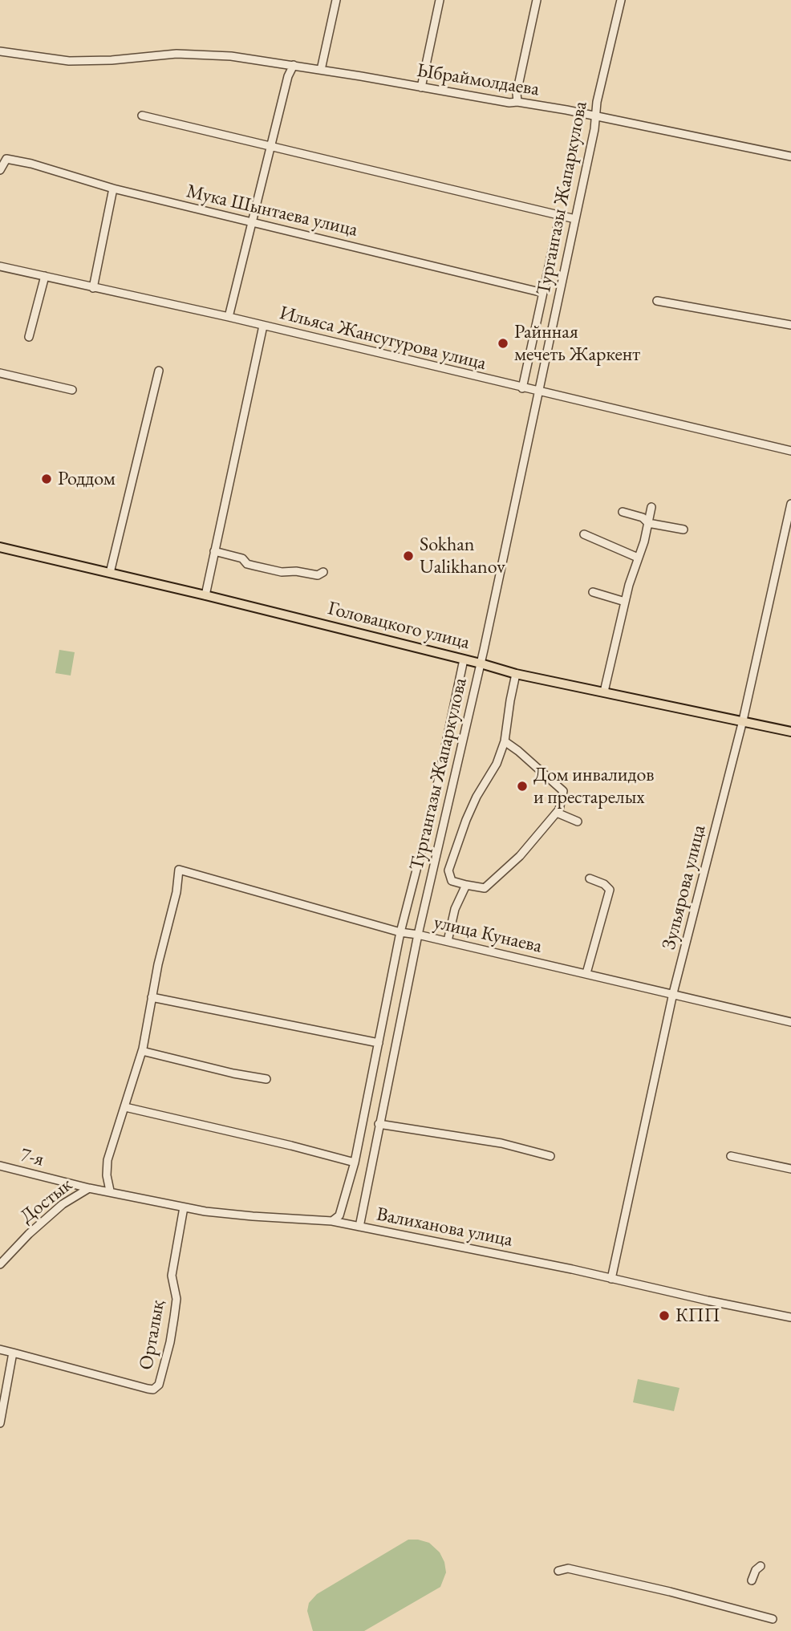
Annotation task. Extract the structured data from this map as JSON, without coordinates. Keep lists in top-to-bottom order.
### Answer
{
  "streets": {
    "main road": ["Головацкого улица"],
    "street": [
      "Ыбраймолдаева",
      "Тургангазы Жапаркулова",
      "Мука Шынтаева улица",
      "Ильяса Жансугурова улица",
      "Зульярова улица",
      "улица Кунаева",
      "7-я",
      "Достык",
      "Валиханова улица",
      "Орталық"
    ]
  },
  "crossings": [
    ["Ыбраймолдаева", "Тургангазы Жапаркулова"],
    ["Тургангазы Жапаркулова", "Ильяса Жансугурова улица"],
    ["Тургангазы Жапаркулова", "Головацкого улица"],
    ["Тургангазы Жапаркулова", "улица Кунаева"],
    ["Тургангазы Жапаркулова", "Валиханова улица"],
    ["Головацкого улица", "Зульярова улица"],
    ["Зульярова улица", "улица Кунаева"],
    ["Зульярова улица", "Валиханова улица"],
    ["7-я", "Достык"],
    ["7-я", "Валиханова улица"],
    ["Достык", "Валиханова улица"],
    ["Валиханова улица", "Орталық"]
  ],
  "places": [
    "Райнная мечеть Жаркент",
    "Роддом",
    "Sokhan Ualikhanov",
    "Дом инвалидов и престарелых",
    "КПП"
  ]
}
